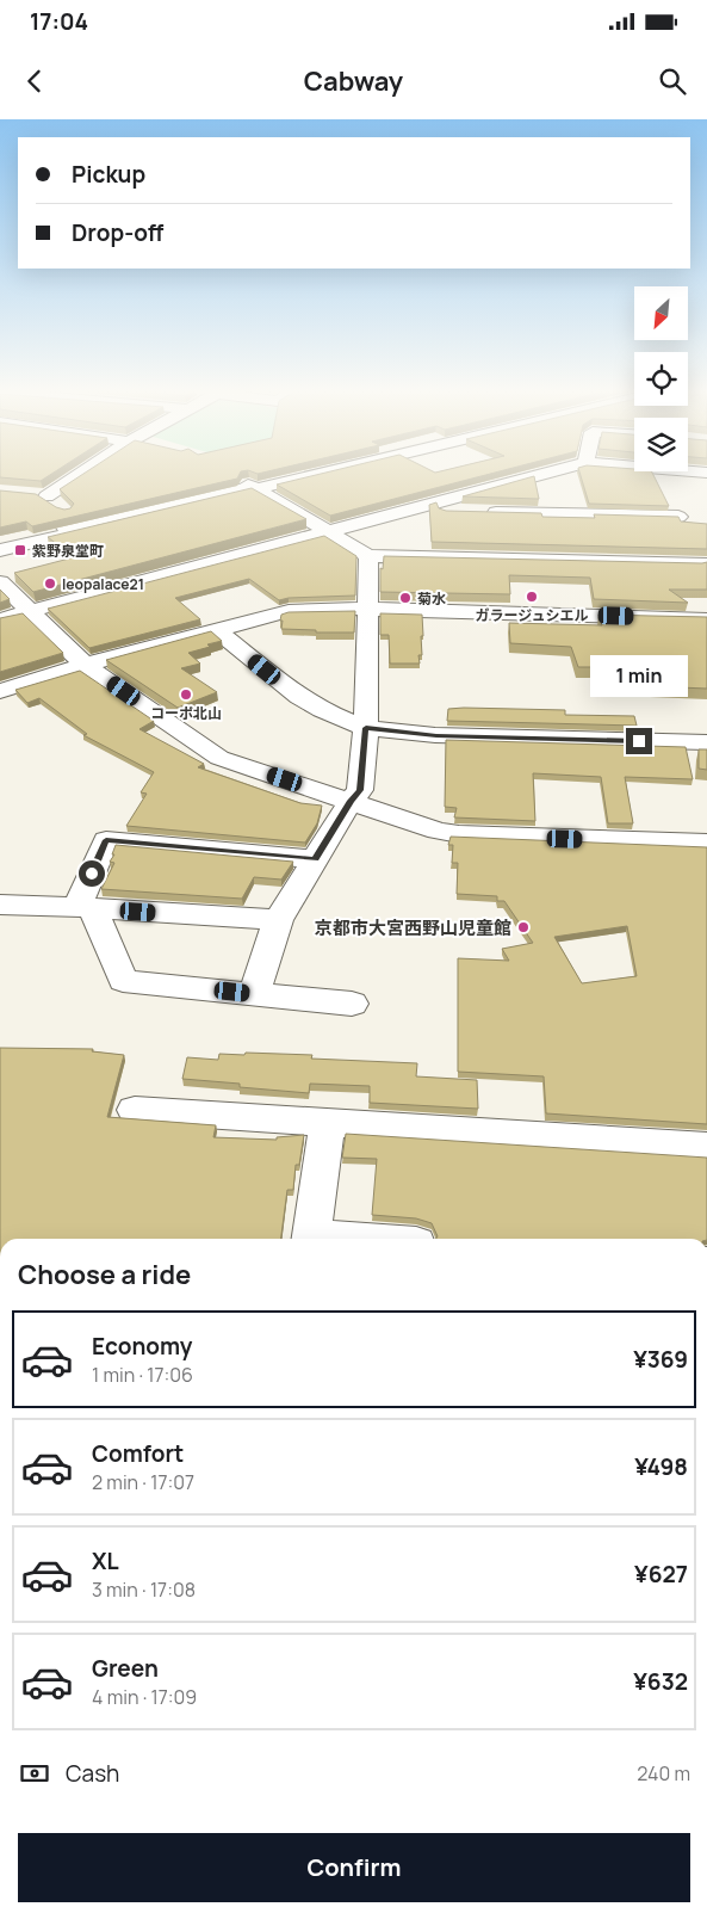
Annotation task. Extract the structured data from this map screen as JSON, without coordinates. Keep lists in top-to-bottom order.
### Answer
{
  "places": {
    "transit": ["紫野泉堂町"],
    "other": [
      "leopalace21",
      "ガラージュシエル",
      "菊水",
      "コーポ北山",
      "京都市大宮西野山児童館"
    ]
  },
  "north": "bottom left",
  "page": {
    "status": "17:04",
    "header": "Cabway",
    "banner": ["Pickup", "Drop-off"],
    "bubble": "1 min",
    "heading": "Choose a ride",
    "list": [
      {
        "name": "Economy",
        "note": "1 min · 17:06",
        "value": "¥369"
      },
      {
        "name": "Comfort",
        "note": "2 min · 17:07",
        "value": "¥498"
      },
      {
        "name": "XL",
        "note": "3 min · 17:08",
        "value": "¥627"
      },
      {
        "name": "Green",
        "note": "4 min · 17:09",
        "value": "¥632"
      }
    ],
    "pay": ["Cash", "240 m"],
    "buttons": "Confirm"
  }
}
